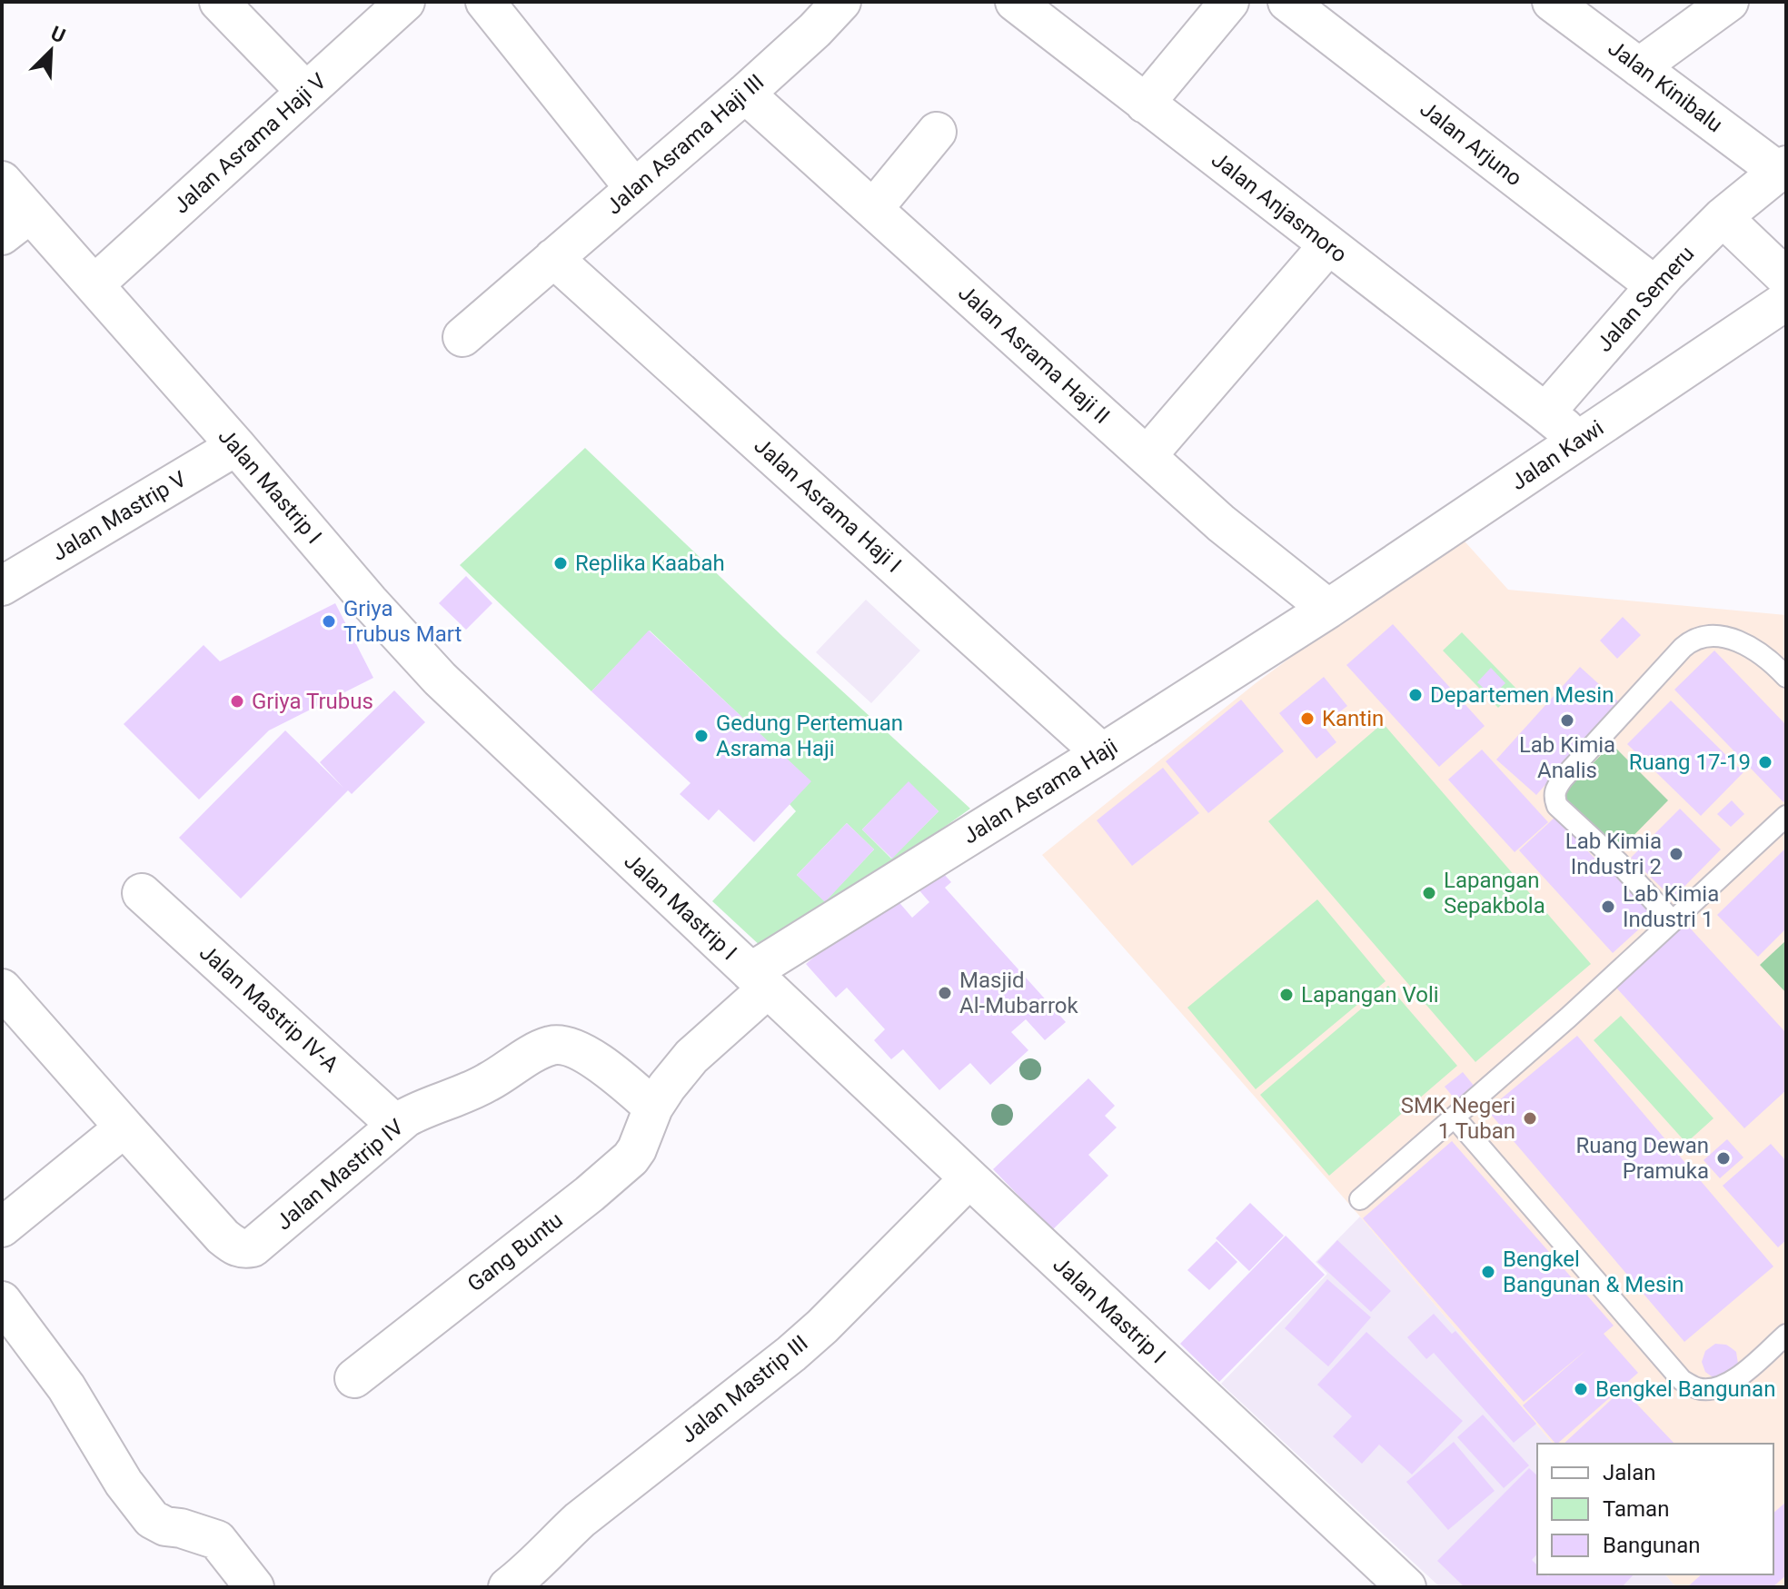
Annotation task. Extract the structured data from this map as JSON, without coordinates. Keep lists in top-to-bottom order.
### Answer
{
  "streets": {
    "street": [
      "Jalan Kinibalu",
      "Jalan Asrama Haji V",
      "Jalan Arjuno",
      "Jalan Asrama Haji III",
      "Jalan Anjasmoro",
      "Jalan Semeru",
      "Jalan Asrama Haji II",
      "Jalan Kawi",
      "Jalan Mastrip I",
      "Jalan Asrama Haji I",
      "Jalan Mastrip V",
      "Jalan Asrama Haji",
      "Jalan Mastrip IV-A",
      "Jalan Mastrip IV",
      "Gang Buntu",
      "Jalan Mastrip III"
    ]
  },
  "crossings": [
    ["Jalan Kinibalu", "Jalan Semeru"],
    ["Jalan Asrama Haji V", "Jalan Mastrip I"],
    ["Jalan Arjuno", "Jalan Semeru"],
    ["Jalan Asrama Haji III", "Jalan Asrama Haji II"],
    ["Jalan Asrama Haji III", "Jalan Asrama Haji I"],
    ["Jalan Anjasmoro", "Jalan Semeru"],
    ["Jalan Asrama Haji II", "Jalan Kawi"],
    ["Jalan Asrama Haji II", "Jalan Asrama Haji"],
    ["Jalan Kawi", "Jalan Asrama Haji"],
    ["Jalan Mastrip I", "Jalan Mastrip V"],
    ["Jalan Mastrip I", "Jalan Asrama Haji"],
    ["Jalan Mastrip I", "Jalan Mastrip III"],
    ["Jalan Asrama Haji I", "Jalan Asrama Haji"],
    ["Jalan Mastrip IV-A", "Jalan Mastrip IV"],
    ["Jalan Mastrip IV", "Gang Buntu"]
  ],
  "places": [
    "Replika Kaabah",
    "Griya Trubus Mart",
    "Departemen Mesin",
    "Griya Trubus",
    "Kantin",
    "Lab Kimia Analis",
    "Gedung Pertemuan Asrama Haji",
    "Ruang 17-19",
    "Lab Kimia Industri 2",
    "Lapangan Sepakbola",
    "Lab Kimia Industri 1",
    "Masjid Al-Mubarrok",
    "Lapangan Voli",
    "SMK Negeri 1 Tuban",
    "Ruang Dewan Pramuka",
    "Bengkel Bangunan & Mesin",
    "Bengkel Bangunan"
  ],
  "legend": ["Jalan", "Taman", "Bangunan"],
  "north": "top right"
}
